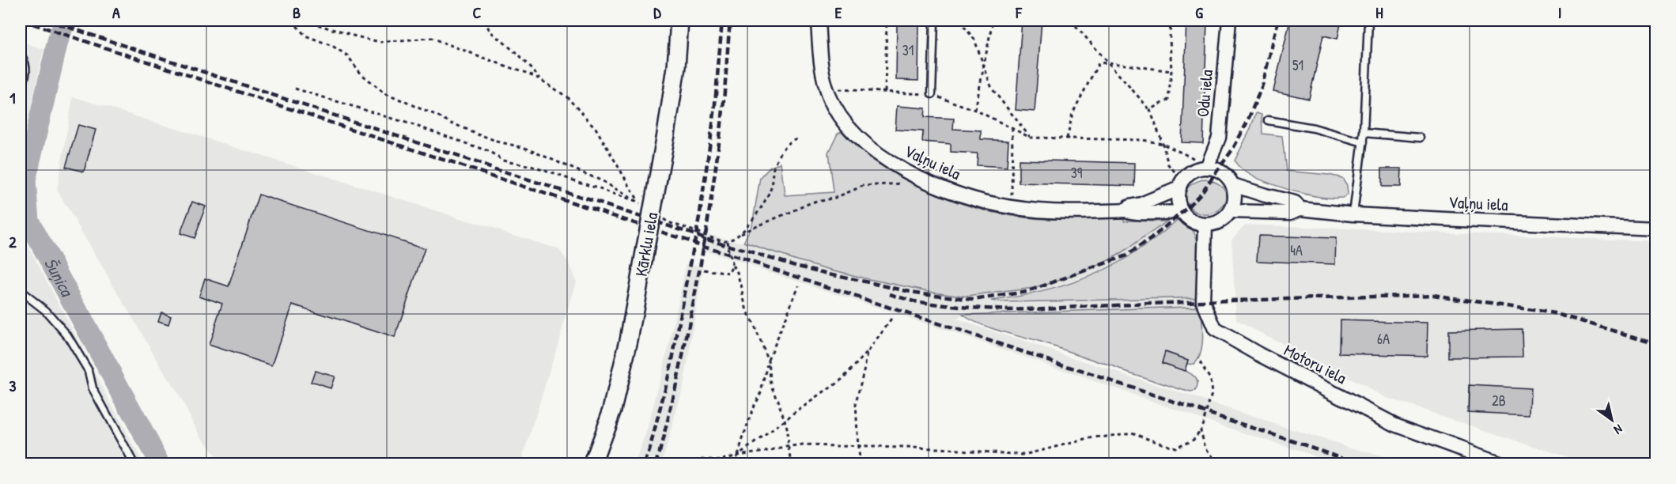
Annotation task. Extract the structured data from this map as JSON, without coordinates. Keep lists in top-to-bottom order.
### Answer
{
  "streets": {
    "street": [
      "Odu iela",
      "Vaļņu iela",
      "Kārklu iela",
      "Motoru iela"
    ]
  },
  "crossings": [
    ["Odu iela", "Motoru iela"]
  ],
  "water": ["Šuņica"],
  "house_numbers": [
    "31",
    "51",
    "39",
    "4A",
    "6A",
    "2B"
  ],
  "north": "bottom right",
  "grid": {
    "columns": [
      "A",
      "B",
      "C",
      "D",
      "E",
      "F",
      "G",
      "H",
      "I"
    ],
    "rows": ["1", "2", "3"]
  }
}
